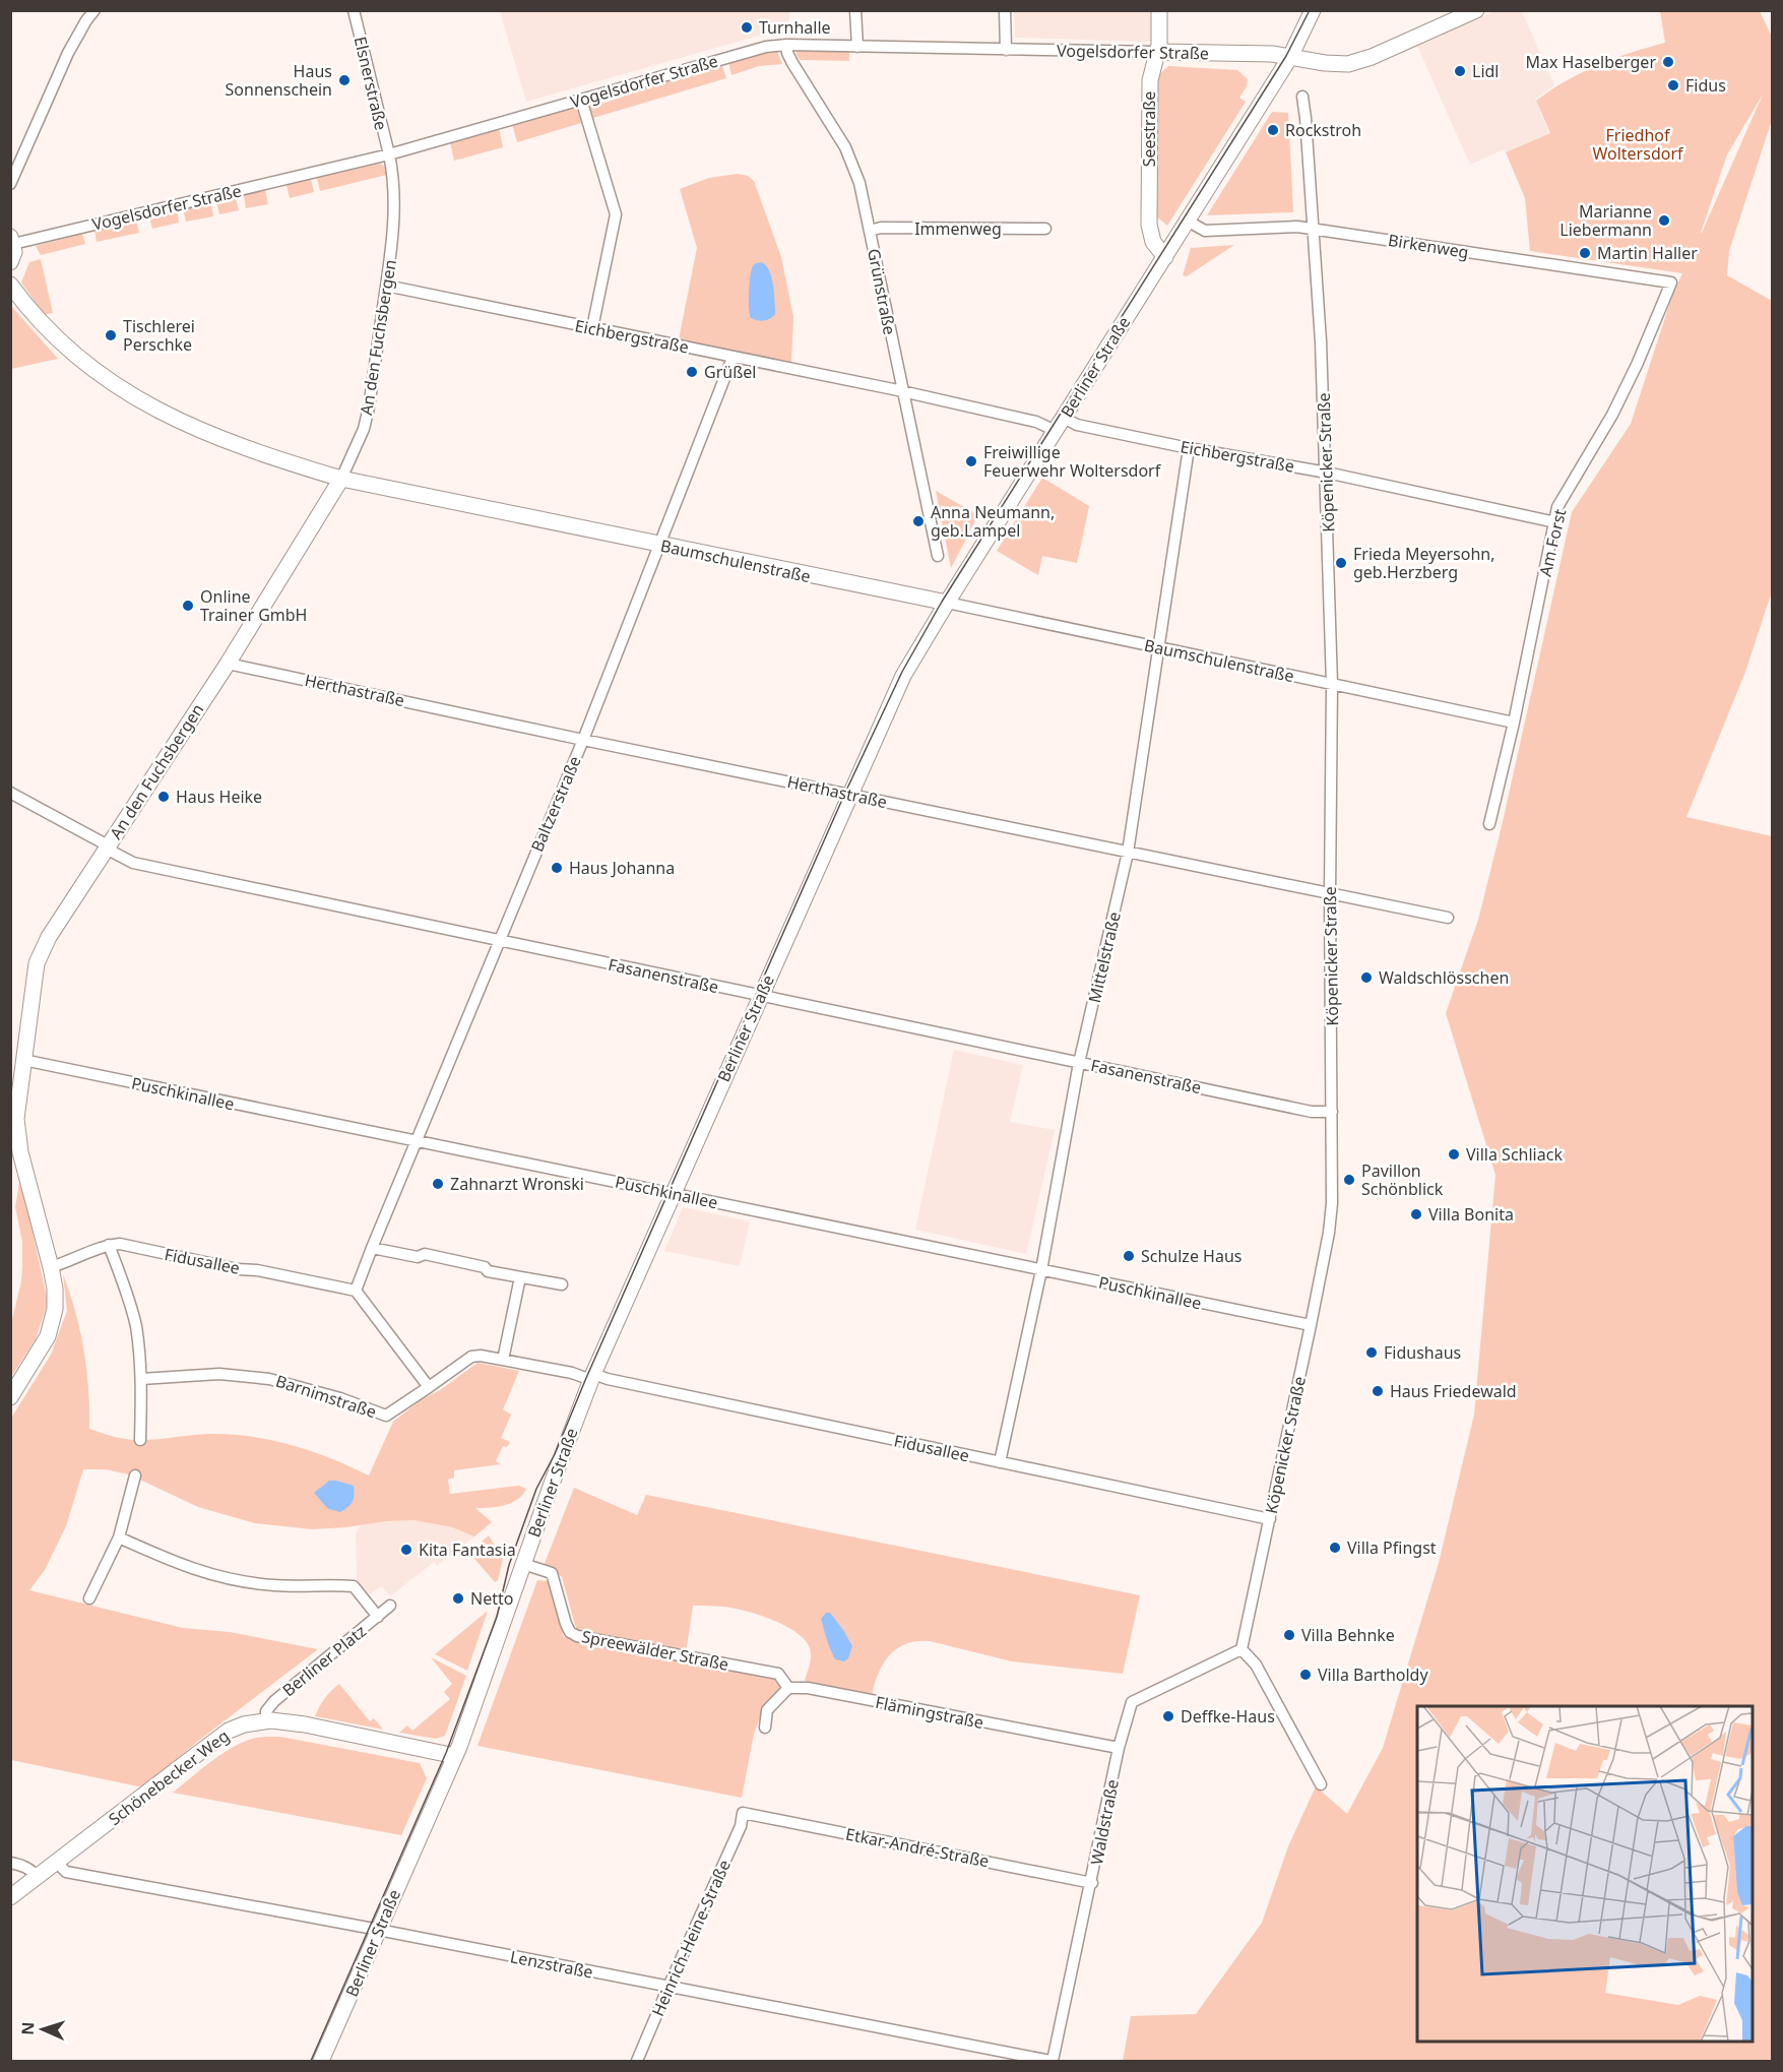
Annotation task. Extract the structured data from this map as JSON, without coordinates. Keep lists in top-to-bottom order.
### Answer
{
  "streets": {
    "street": [
      "Vogelsdorfer Straße",
      "Elsnerstraße",
      "Seestraße",
      "Immenweg",
      "Birkenweg",
      "Grünstraße",
      "Eichbergstraße",
      "An den Fuchsbergen",
      "Berliner Straße",
      "Köpenicker Straße",
      "Am Forst",
      "Baumschulenstraße",
      "Herthastraße",
      "Baltzerstraße",
      "Mittelstraße",
      "Fasanenstraße",
      "Puschkinallee",
      "Fidusallee",
      "Barnimstraße",
      "Spreewälder Straße",
      "Berliner Platz",
      "Flämingstraße",
      "Schönebecker Weg",
      "Waldstraße",
      "Etkar-André-Straße",
      "Heinrich-Heine-Straße",
      "Lenzstraße"
    ]
  },
  "crossings": [
    ["Vogelsdorfer Straße", "Elsnerstraße"],
    ["Vogelsdorfer Straße", "Seestraße"],
    ["Vogelsdorfer Straße", "Grünstraße"],
    ["Vogelsdorfer Straße", "An den Fuchsbergen"],
    ["Vogelsdorfer Straße", "Berliner Straße"],
    ["Elsnerstraße", "An den Fuchsbergen"],
    ["Seestraße", "Berliner Straße"],
    ["Immenweg", "Grünstraße"],
    ["Birkenweg", "Berliner Straße"],
    ["Birkenweg", "Köpenicker Straße"],
    ["Birkenweg", "Am Forst"],
    ["Grünstraße", "Eichbergstraße"],
    ["Eichbergstraße", "An den Fuchsbergen"],
    ["Eichbergstraße", "Berliner Straße"],
    ["Eichbergstraße", "Köpenicker Straße"],
    ["Eichbergstraße", "Am Forst"],
    ["Eichbergstraße", "Baltzerstraße"],
    ["Eichbergstraße", "Mittelstraße"],
    ["An den Fuchsbergen", "Baumschulenstraße"],
    ["An den Fuchsbergen", "Herthastraße"],
    ["An den Fuchsbergen", "Fasanenstraße"],
    ["An den Fuchsbergen", "Puschkinallee"],
    ["An den Fuchsbergen", "Fidusallee"],
    ["Berliner Straße", "Baumschulenstraße"],
    ["Berliner Straße", "Herthastraße"],
    ["Berliner Straße", "Fasanenstraße"],
    ["Berliner Straße", "Puschkinallee"],
    ["Berliner Straße", "Fidusallee"],
    ["Berliner Straße", "Spreewälder Straße"],
    ["Berliner Straße", "Schönebecker Weg"],
    ["Berliner Straße", "Lenzstraße"],
    ["Köpenicker Straße", "Baumschulenstraße"],
    ["Köpenicker Straße", "Herthastraße"],
    ["Köpenicker Straße", "Fasanenstraße"],
    ["Köpenicker Straße", "Puschkinallee"],
    ["Köpenicker Straße", "Fidusallee"],
    ["Köpenicker Straße", "Waldstraße"],
    ["Am Forst", "Baumschulenstraße"],
    ["Baumschulenstraße", "Baltzerstraße"],
    ["Baumschulenstraße", "Mittelstraße"],
    ["Herthastraße", "Baltzerstraße"],
    ["Herthastraße", "Mittelstraße"],
    ["Baltzerstraße", "Fasanenstraße"],
    ["Baltzerstraße", "Puschkinallee"],
    ["Mittelstraße", "Fasanenstraße"],
    ["Mittelstraße", "Puschkinallee"],
    ["Mittelstraße", "Fidusallee"],
    ["Fidusallee", "Barnimstraße"],
    ["Spreewälder Straße", "Flämingstraße"],
    ["Berliner Platz", "Schönebecker Weg"],
    ["Flämingstraße", "Waldstraße"],
    ["Schönebecker Weg", "Lenzstraße"],
    ["Waldstraße", "Etkar-André-Straße"],
    ["Waldstraße", "Lenzstraße"],
    ["Etkar-André-Straße", "Heinrich-Heine-Straße"],
    ["Heinrich-Heine-Straße", "Lenzstraße"]
  ],
  "parks": ["Friedhof Woltersdorf"],
  "places": [
    "Turnhalle",
    "Max Haselberger",
    "Lidl",
    "Haus Sonnenschein",
    "Fidus",
    "Rockstroh",
    "Marianne Liebermann",
    "Martin Haller",
    "Tischlerei Perschke",
    "Grüßel",
    "Freiwillige Feuerwehr Woltersdorf",
    "Anna Neumann, geb.Lampel",
    "Frieda Meyersohn, geb.Herzberg",
    "Online Trainer GmbH",
    "Haus Heike",
    "Haus Johanna",
    "Waldschlösschen",
    "Villa Schliack",
    "Pavillon Schönblick",
    "Zahnarzt Wronski",
    "Villa Bonita",
    "Schulze Haus",
    "Fidushaus",
    "Haus Friedewald",
    "Villa Pfingst",
    "Kita Fantasia",
    "Netto",
    "Villa Behnke",
    "Villa Bartholdy",
    "Deffke-Haus"
  ],
  "north": "left"
}
